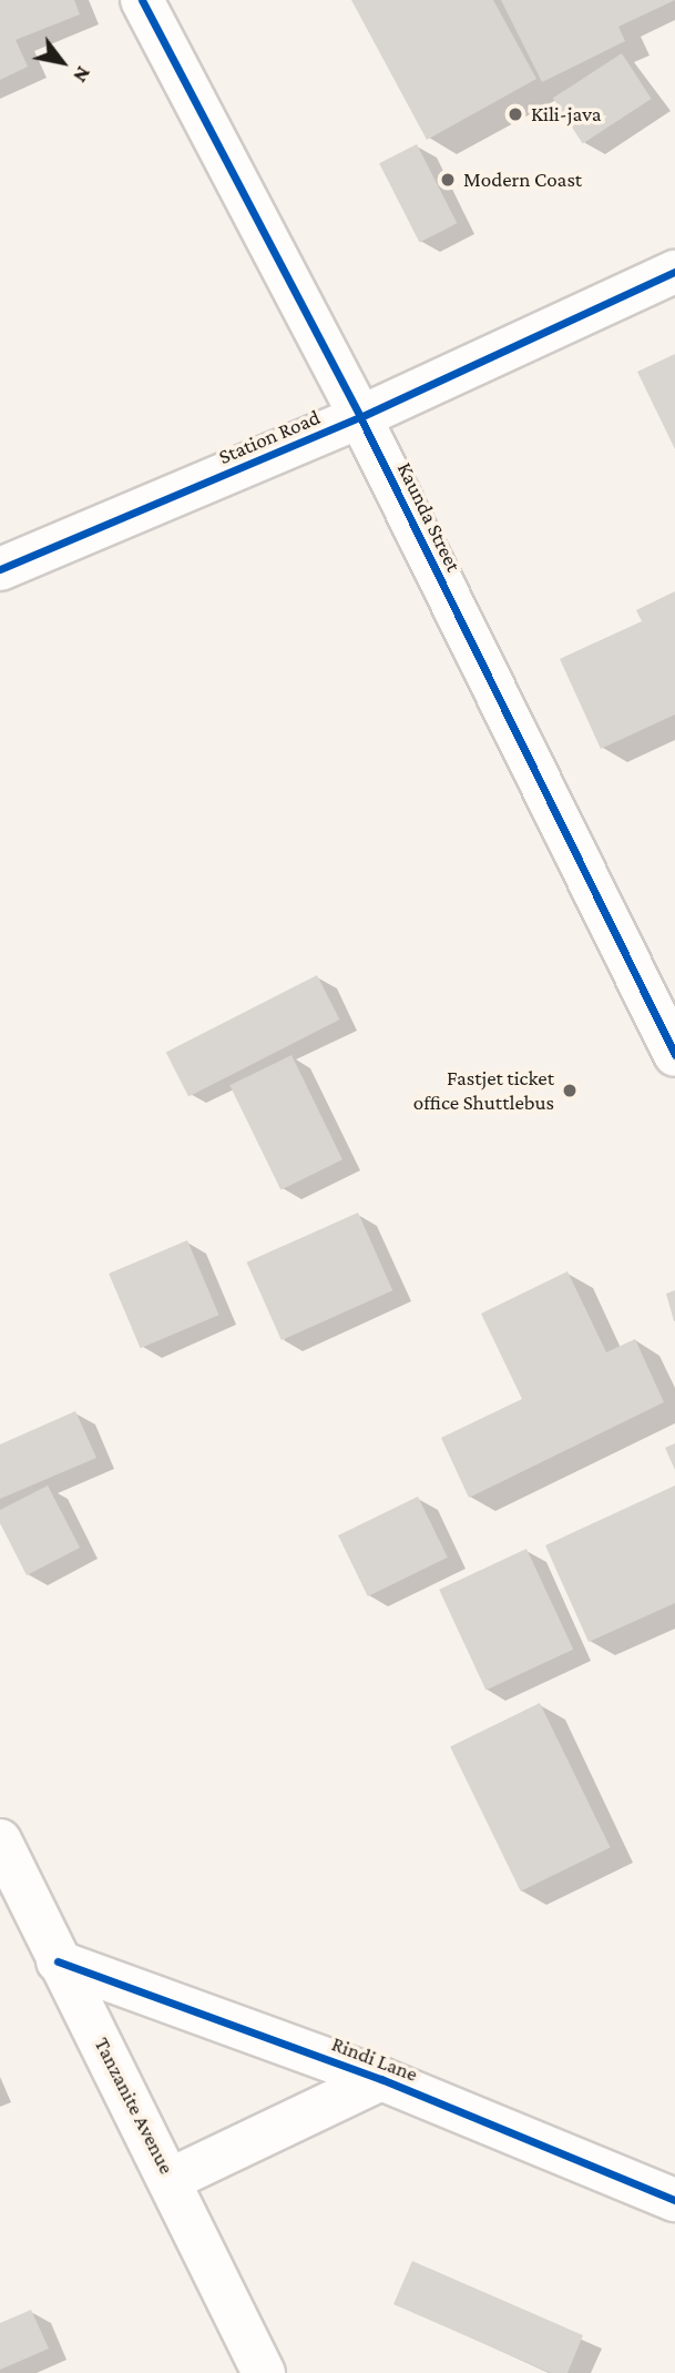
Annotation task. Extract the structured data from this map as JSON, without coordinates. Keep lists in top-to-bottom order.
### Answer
{
  "streets": {
    "street": [
      "Station Road",
      "Kaunda Street",
      "Rindi Lane",
      "Tanzanite Avenue"
    ]
  },
  "crossings": [
    ["Station Road", "Kaunda Street"],
    ["Rindi Lane", "Tanzanite Avenue"]
  ],
  "places": ["Kili-java", "Modern Coast", "Fastjet ticket office Shuttlebus"],
  "north": "bottom right"
}
